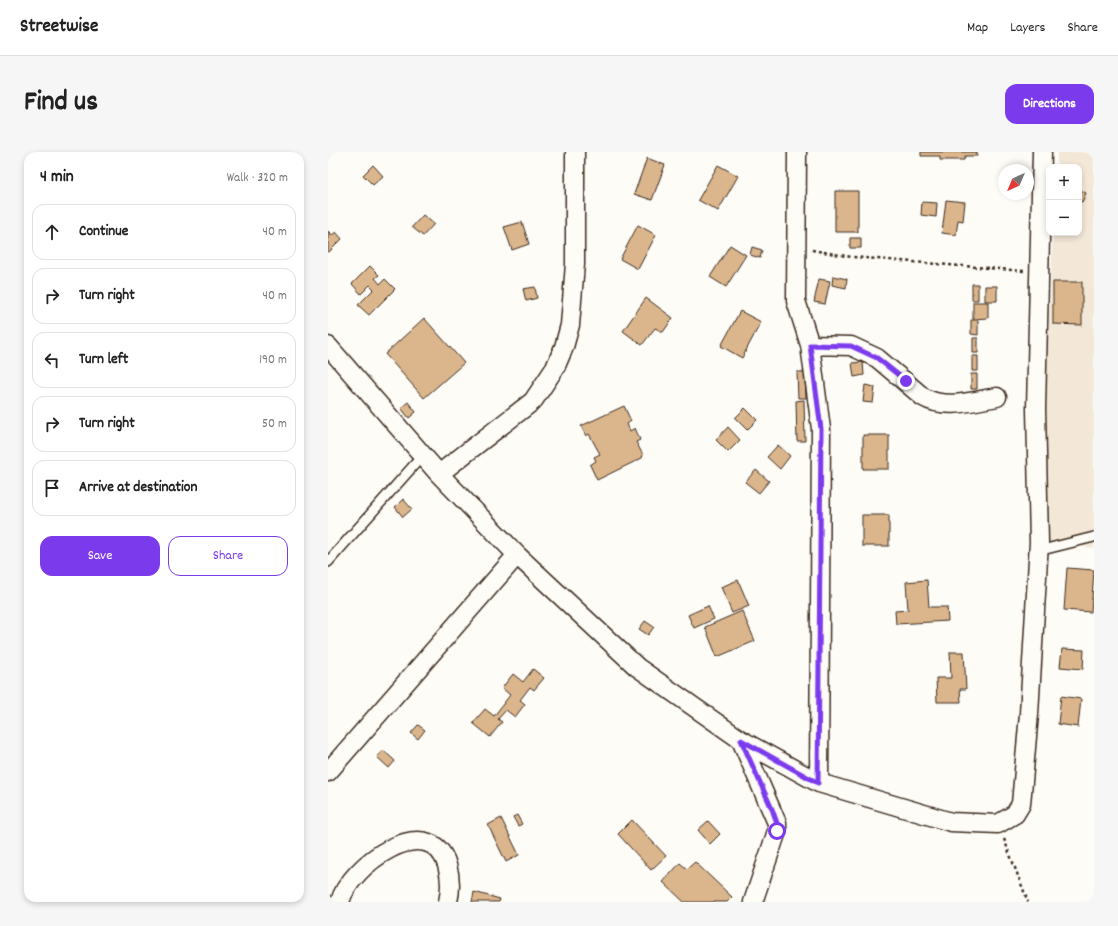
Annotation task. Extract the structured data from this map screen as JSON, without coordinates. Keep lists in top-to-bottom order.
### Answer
{
  "north": "bottom left",
  "page": {
    "header": "Streetwise",
    "nav": ["Map", "Layers", "Share"],
    "title": "Find us",
    "buttons": [
      "Directions",
      ["Save", "Share"]
    ],
    "heading": ["4 min", "Walk · 320 m"],
    "map_buttons": ["+", "−"],
    "list": [
      ["Continue", "40 m"],
      ["Turn right", "40 m"],
      ["Turn left", "190 m"],
      ["Turn right", "50 m"],
      "Arrive at destination"
    ]
  }
}
